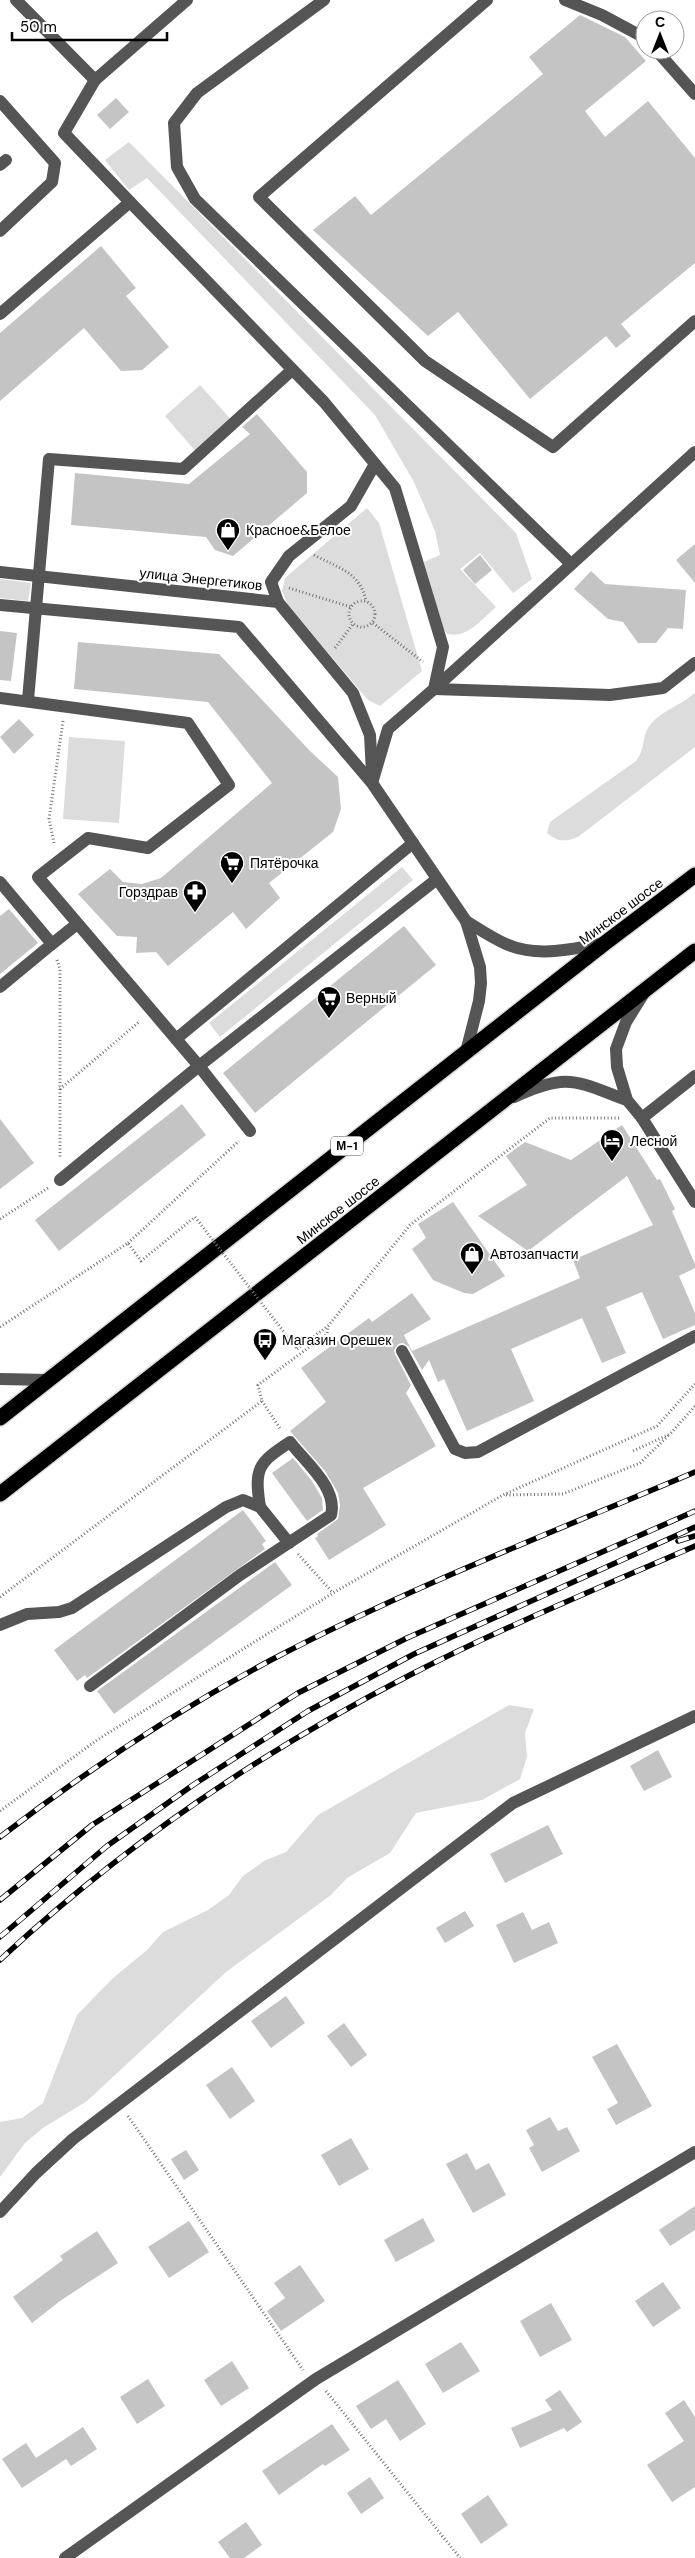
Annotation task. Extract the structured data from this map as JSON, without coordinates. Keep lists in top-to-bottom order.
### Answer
{
  "streets": {
    "highway": ["Минское шоссе", "М-1"],
    "street": ["улица Энергетиков"]
  },
  "places": {
    "shop": ["Красное&Белое", "Автозапчасти"],
    "supermarket": ["Пятёрочка", "Верный"],
    "pharmacy": ["Горздрав"],
    "hotel": ["Лесной"],
    "bus stop": ["Магазин Орешек"]
  },
  "scale_bar": "50 m",
  "north": "top"
}
